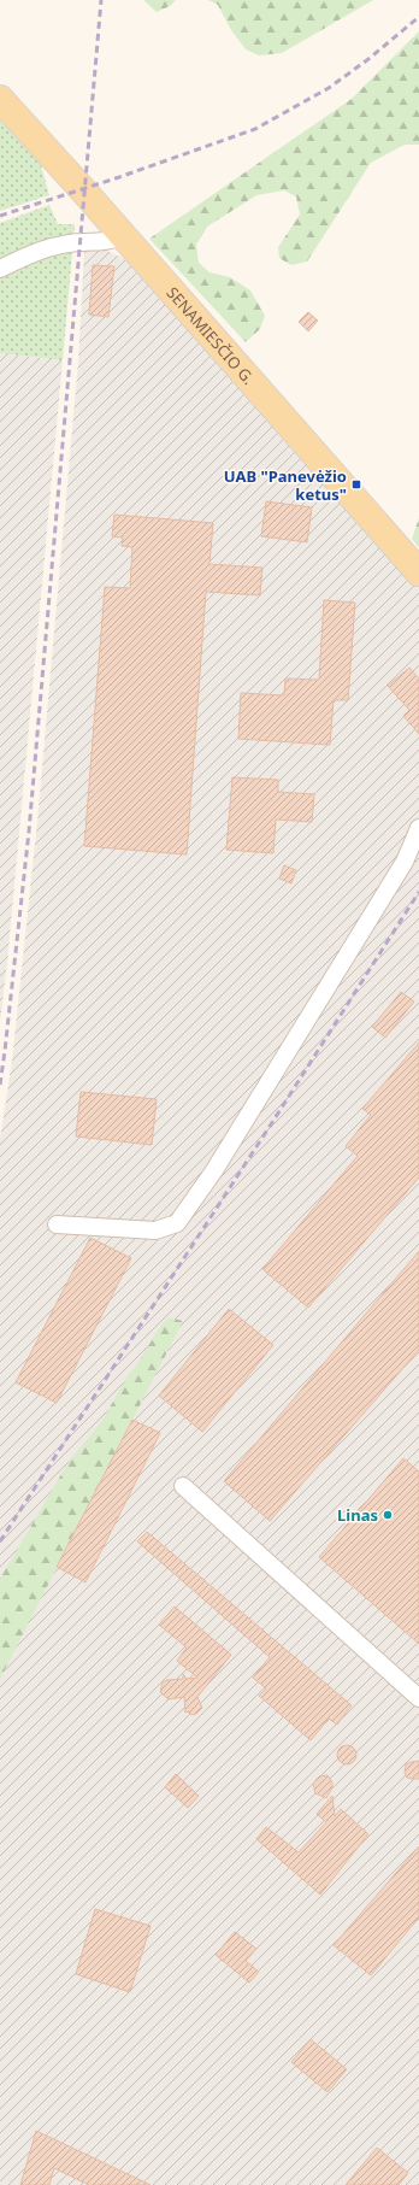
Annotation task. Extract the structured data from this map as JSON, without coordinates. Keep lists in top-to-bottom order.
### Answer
{
  "streets": {
    "main road": ["SENAMIESČIO G."]
  },
  "places": {
    "transit": ["UAB \"Panevėžio ketus\""],
    "other": ["Linas"]
  }
}
